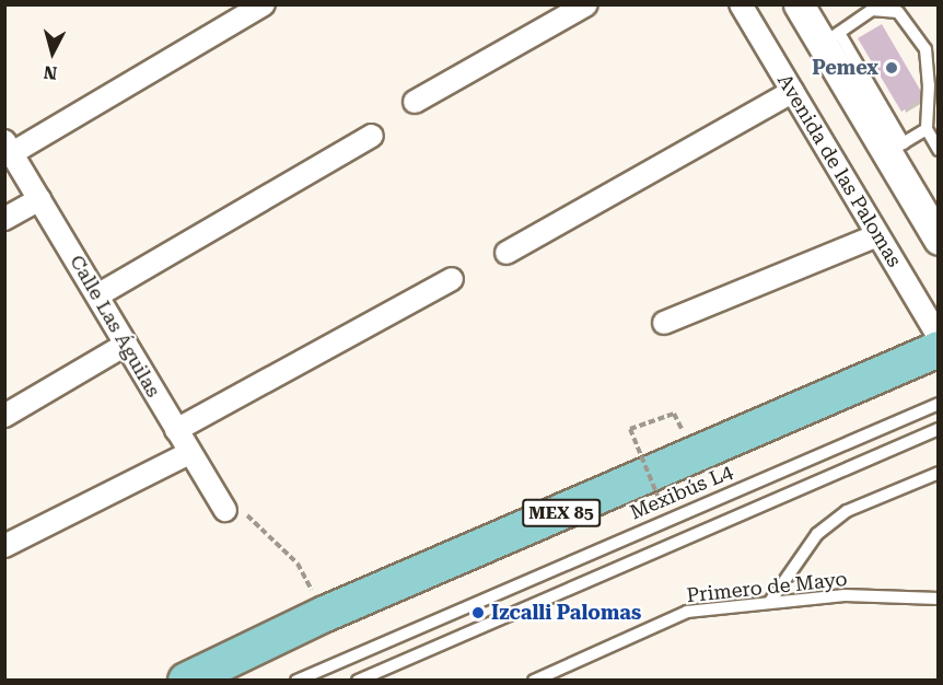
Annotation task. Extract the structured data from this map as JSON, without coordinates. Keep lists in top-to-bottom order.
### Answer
{
  "streets": {
    "main road": ["MEX 85"],
    "street": ["Avenida de las Palomas", "Calle Las Águilas"],
    "lane": ["Mexibús L4", "Primero de Mayo"]
  },
  "places": ["Pemex", "Izcalli Palomas"],
  "north": "bottom"
}
